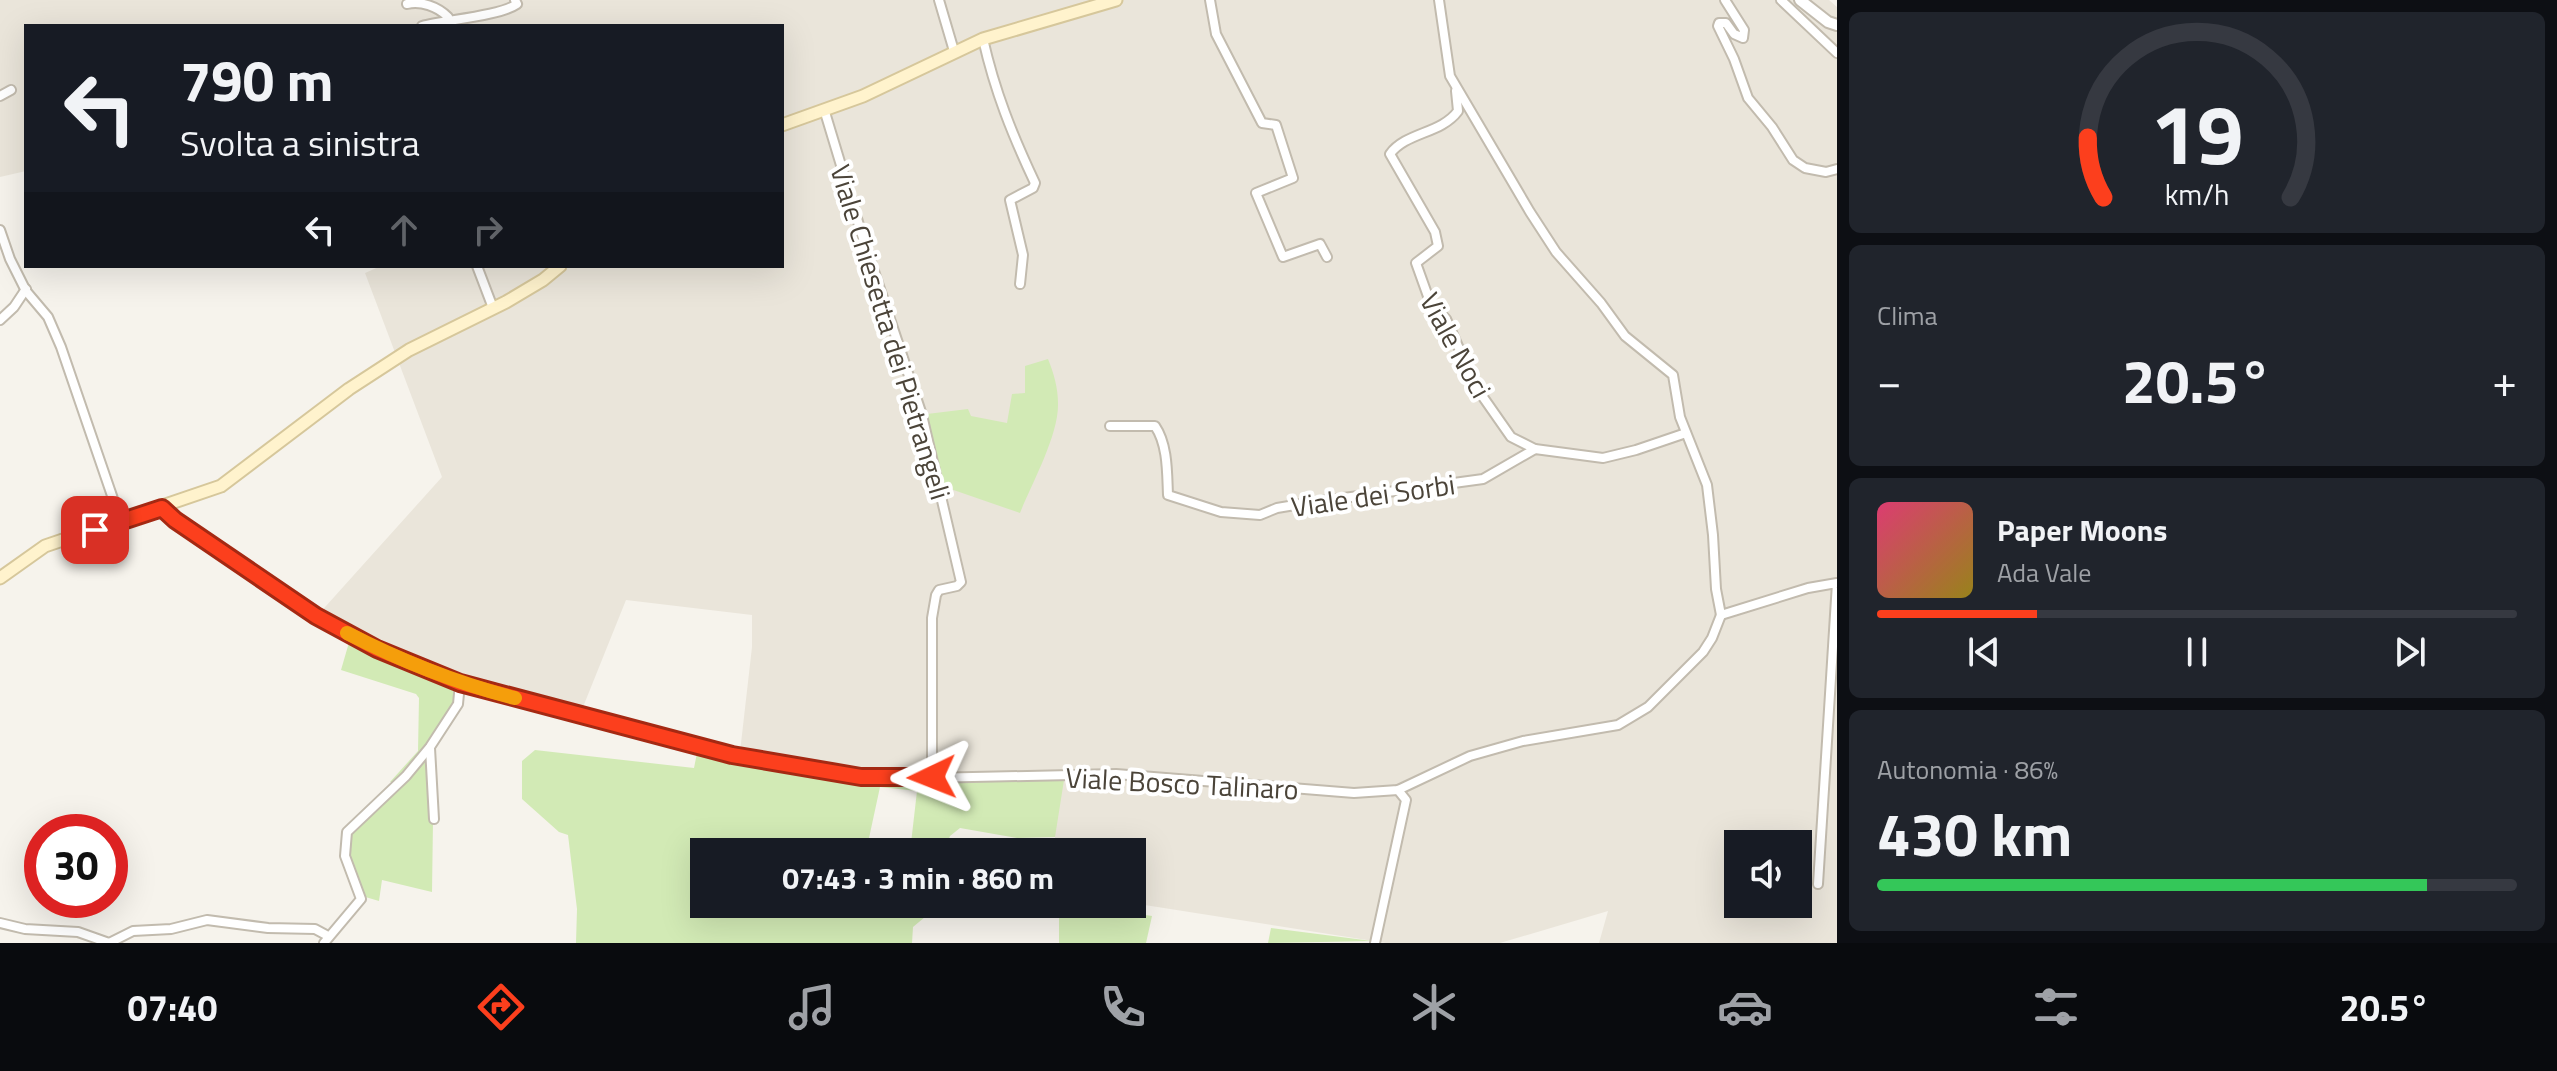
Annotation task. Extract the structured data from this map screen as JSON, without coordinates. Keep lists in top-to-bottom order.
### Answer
{
  "streets": {
    "street": [
      "Viale Chiesetta dei Pietrangeli",
      "Viale Noci",
      "Viale dei Sorbi",
      "Viale Bosco Talinaro"
    ]
  },
  "crossings": [
    ["Viale Chiesetta dei Pietrangeli", "Viale Bosco Talinaro"],
    ["Viale Noci", "Viale dei Sorbi"]
  ],
  "page": {
    "turn": ["790 m", "Svolta a sinistra"],
    "tile": [
      "Clima",
      ["Autonomia · 86%", "430 km"]
    ],
    "heat": ["−", "20.5°", "+"],
    "song": ["Paper Moons", "Ada Vale"],
    "limit": "30",
    "trip": "07:43 · 3 min · 860 m",
    "tabs": ["07:40", "20.5°"],
    "gauge": ["19", "km/h"]
  }
}
